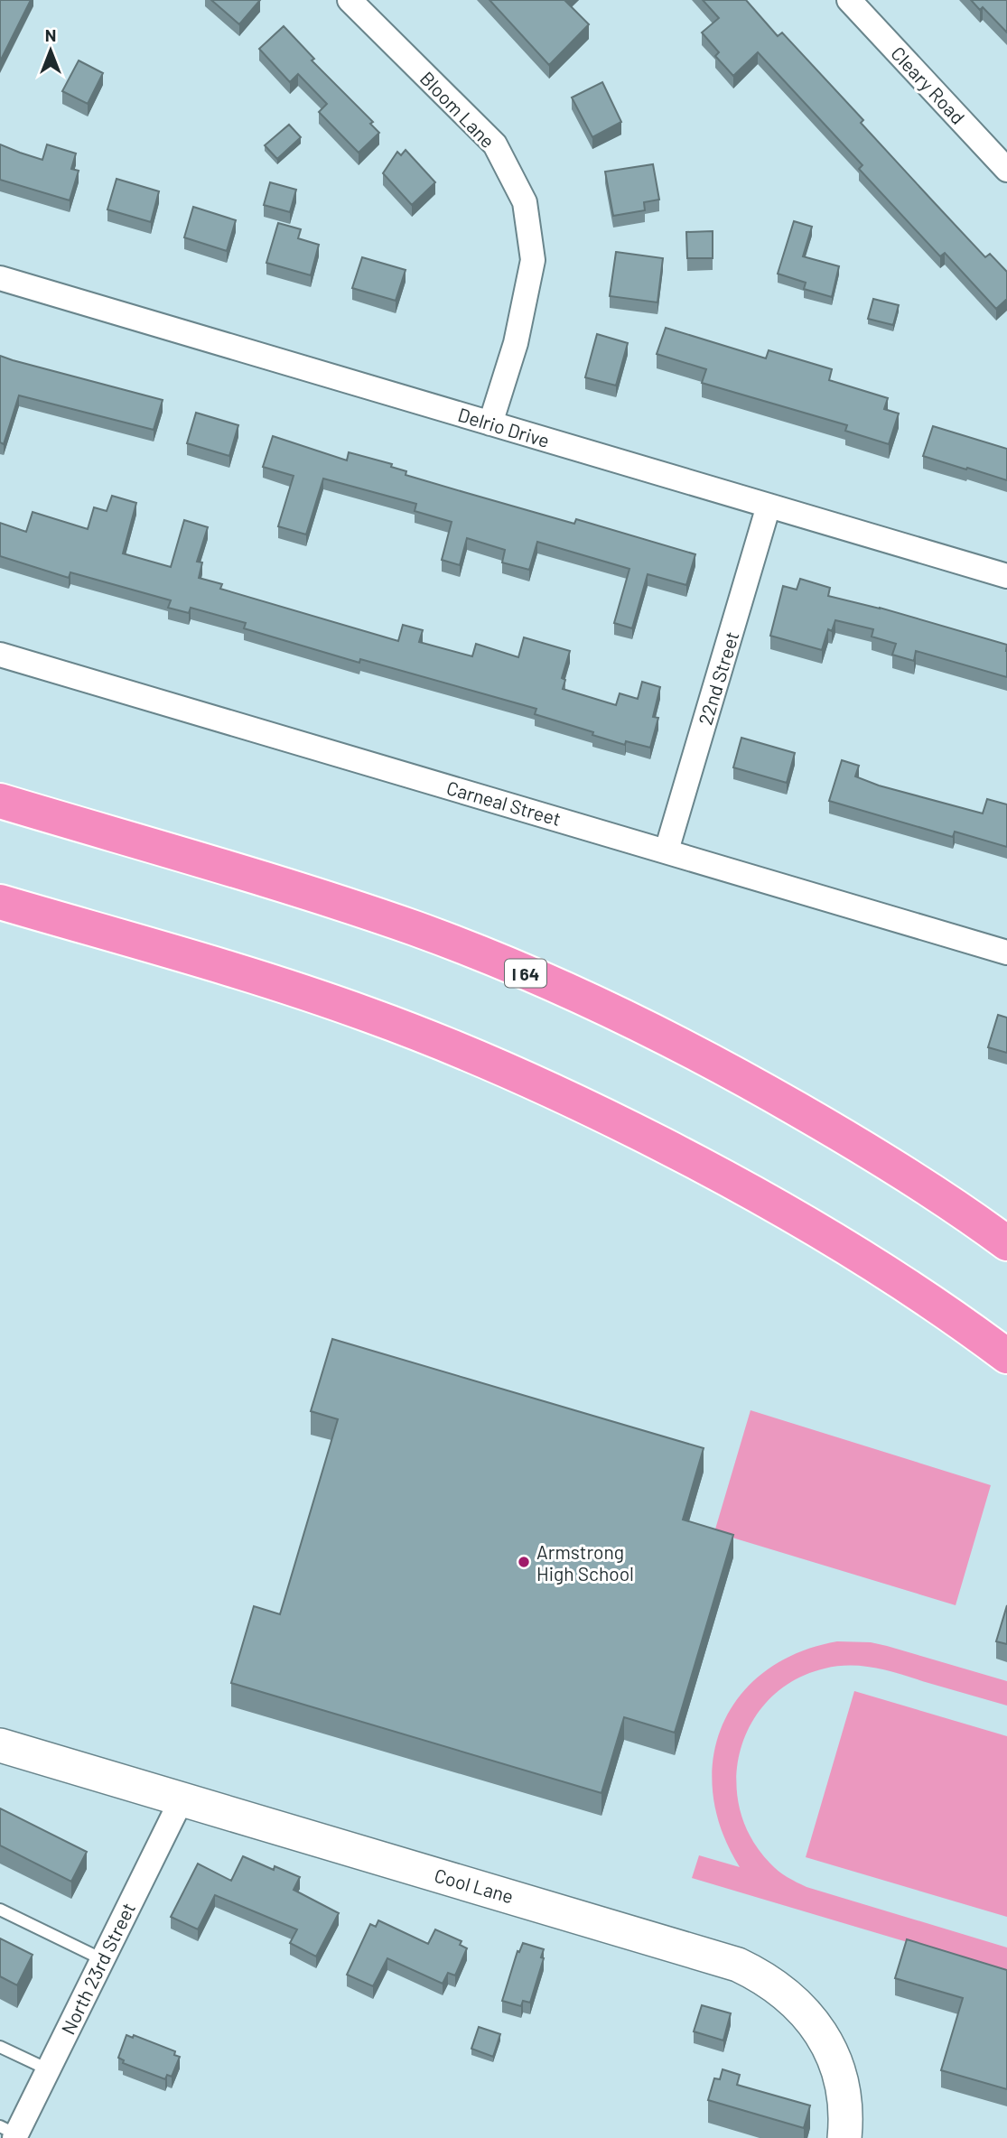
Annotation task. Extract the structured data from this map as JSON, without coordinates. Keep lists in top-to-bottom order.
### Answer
{
  "streets": {
    "highway": ["I 64"],
    "street": [
      "Cleary Road",
      "Bloom Lane",
      "Delrio Drive",
      "22nd Street",
      "Carneal Street",
      "Cool Lane",
      "North 23rd Street"
    ]
  },
  "crossings": [
    ["Bloom Lane", "Delrio Drive"],
    ["Delrio Drive", "22nd Street"],
    ["22nd Street", "Carneal Street"],
    ["Cool Lane", "North 23rd Street"]
  ],
  "places": ["Armstrong High School"],
  "north": "top"
}
